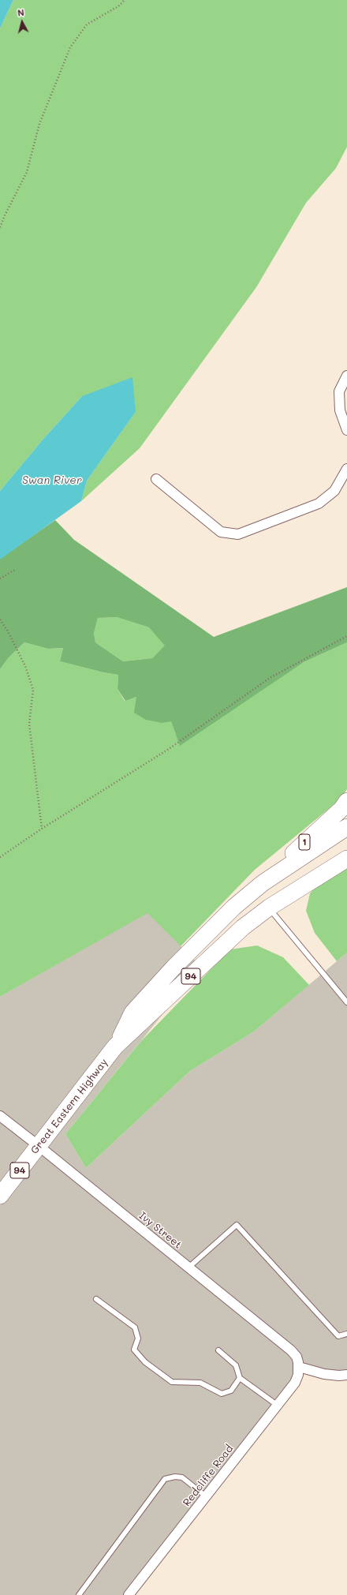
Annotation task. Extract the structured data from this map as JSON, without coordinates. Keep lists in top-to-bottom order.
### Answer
{
  "streets": {
    "highway": ["1", "94", "Great Eastern Highway"],
    "street": ["Ivy Street", "Redcliffe Road"]
  },
  "crossings": [
    ["1", "Great Eastern Highway"],
    ["Great Eastern Highway", "Ivy Street"],
    ["Ivy Street", "Redcliffe Road"]
  ],
  "water": ["Swan River"],
  "north": "top"
}
